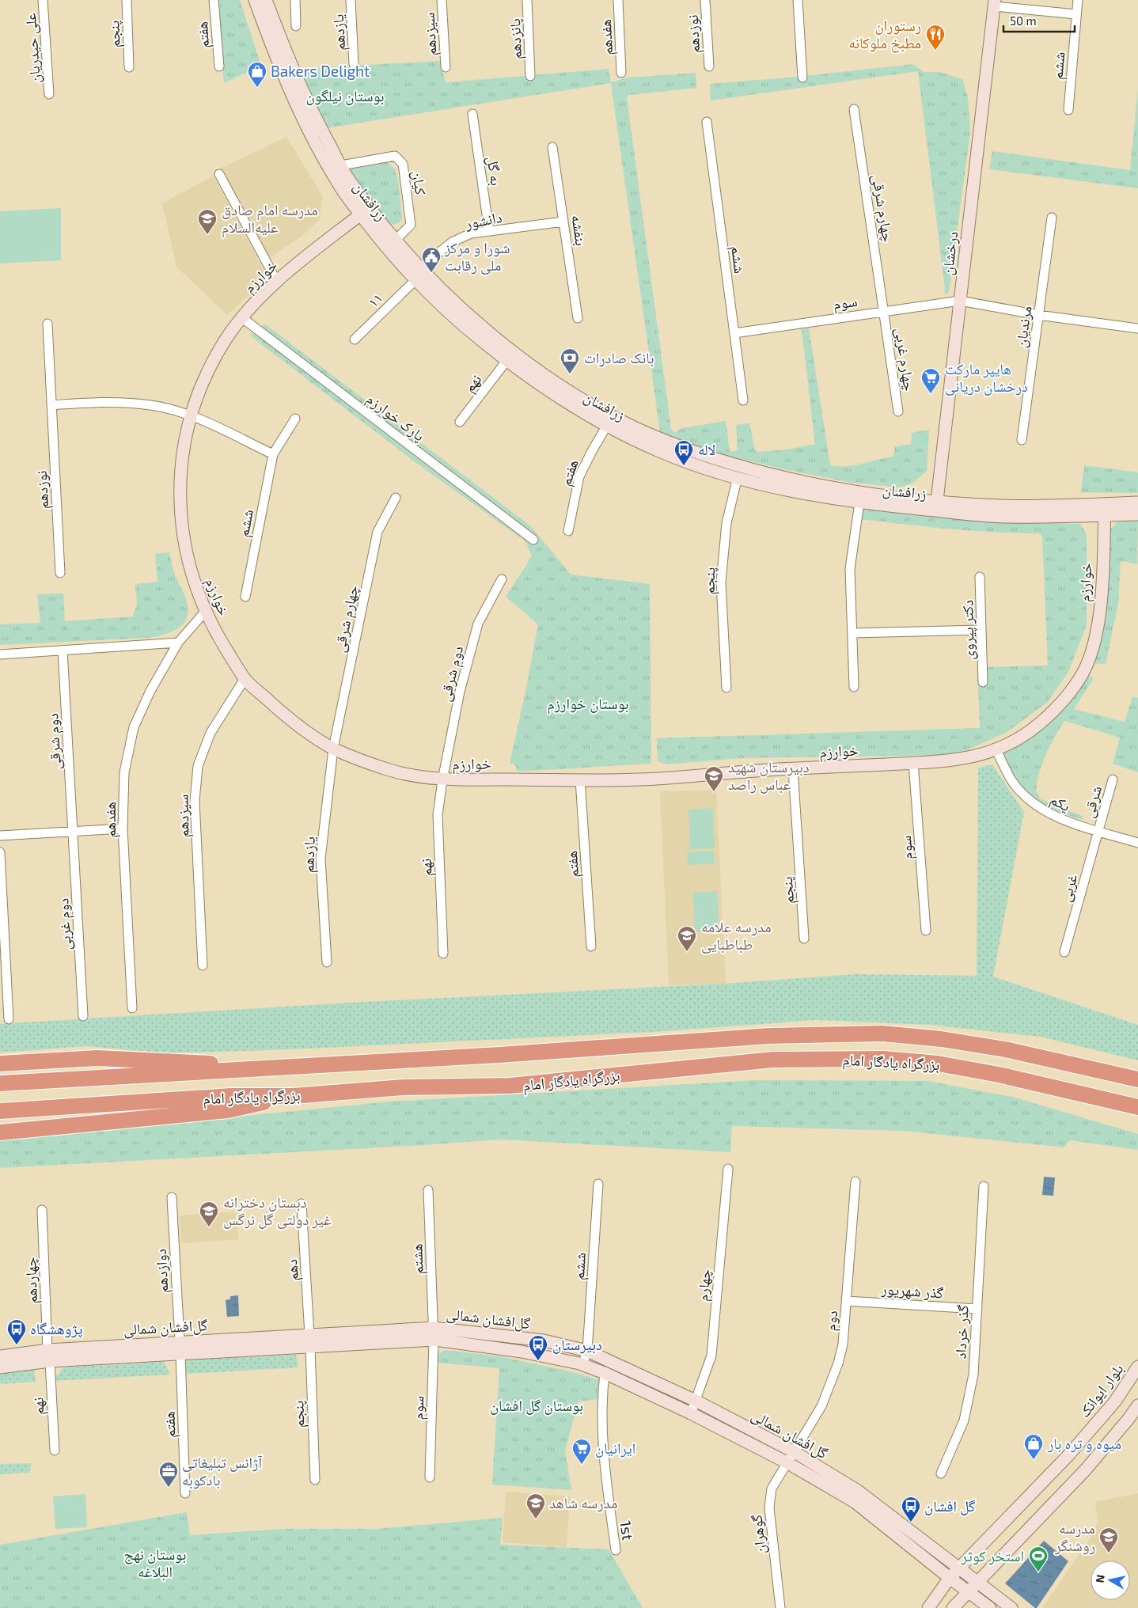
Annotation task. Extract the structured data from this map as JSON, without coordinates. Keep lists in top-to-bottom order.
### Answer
{
  "streets": {
    "highway": ["بزرگراه یادگار امام"],
    "street": [
      "یازدهم",
      "پنجم",
      "سیزدهم",
      "نوزدهم",
      "هفتم",
      "هفدهم",
      "پانزدهم",
      "علی حیدریان",
      "ششم",
      "به گل",
      "کیان",
      "زرافشان",
      "چهارم شرقی",
      "دانشور",
      "بنفشه",
      "درخشان",
      "خوارزم",
      "۱۱",
      "سوم",
      "مرنديان",
      "چهارم غربی",
      "نهم",
      "پارک خوارزم",
      "دکتر پیروی",
      "دوم شرقی",
      "شرقی",
      "یکم",
      "غربی",
      "دوم غربی",
      "هشتم",
      "دهم",
      "دوازدهم",
      "چهاردهم",
      "چهارم",
      "گذر شهریور",
      "گل‌افشان شمالی",
      "دوم",
      "گذر خرداد",
      "بلوار ایوانک",
      "1st",
      "گوهران"
    ]
  },
  "crossings": [
    ["یازدهم", "چهارم شرقی"],
    ["یازدهم", "خوارزم"],
    ["پنجم", "زرافشان"],
    ["پنجم", "خوارزم"],
    ["پنجم", "دهم"],
    ["پنجم", "گل‌افشان شمالی"],
    ["سیزدهم", "خوارزم"],
    ["هفتم", "زرافشان"],
    ["هفتم", "خوارزم"],
    ["هفتم", "دوازدهم"],
    ["هفتم", "گل‌افشان شمالی"],
    ["هفدهم", "خوارزم"],
    ["ششم", "سوم"],
    ["ششم", "گل‌افشان شمالی"],
    ["به گل", "دانشور"],
    ["کیان", "زرافشان"],
    ["زرافشان", "دانشور"],
    ["زرافشان", "درخشان"],
    ["زرافشان", "خوارزم"],
    ["زرافشان", "۱۱"],
    ["زرافشان", "نهم"],
    ["چهارم شرقی", "خوارزم"],
    ["چهارم شرقی", "سوم"],
    ["چهارم شرقی", "چهارم غربی"],
    ["دانشور", "بنفشه"],
    ["دانشور", "۱۱"],
    ["درخشان", "سوم"],
    ["خوارزم", "سوم"],
    ["خوارزم", "نهم"],
    ["خوارزم", "پارک خوارزم"],
    ["خوارزم", "دوم شرقی"],
    ["خوارزم", "یکم"],
    ["سوم", "مرنديان"],
    ["سوم", "چهارم غربی"],
    ["سوم", "هشتم"],
    ["سوم", "گل‌افشان شمالی"],
    ["نهم", "دوم شرقی"],
    ["نهم", "چهاردهم"],
    ["نهم", "گل‌افشان شمالی"],
    ["دوم شرقی", "دوم غربی"],
    ["شرقی", "یکم"],
    ["شرقی", "غربی"],
    ["یکم", "غربی"],
    ["هشتم", "گل‌افشان شمالی"],
    ["دهم", "گل‌افشان شمالی"],
    ["دوازدهم", "گل‌افشان شمالی"],
    ["چهاردهم", "گل‌افشان شمالی"],
    ["چهارم", "گل‌افشان شمالی"],
    ["گذر شهریور", "دوم"],
    ["گذر شهریور", "گذر خرداد"],
    ["گل‌افشان شمالی", "دوم"],
    ["گل‌افشان شمالی", "بلوار ایوانک"],
    ["گل‌افشان شمالی", "1st"],
    ["گل‌افشان شمالی", "گوهران"],
    ["دوم", "گوهران"]
  ],
  "parks": [
    "بوستان نیلگون",
    "بوستان خوارزم",
    "بوستان گل افشان",
    "بوستان نهج البلاغه"
  ],
  "places": {
    "restaurant": ["رستوران مطبخ ملوکانه"],
    "shop": ["Bakers Delight", "میوه و تره بار"],
    "school or university": [
      "مدرسه امام صادق علیه‌السلام",
      "دبیرستان شهید عباس راصد",
      "مدرسه علامه طباطبایی",
      "دبستان دخترانه غیر دولتی گل نرگس",
      "مدرسه شاهد",
      "مدرسه روشنگر"
    ],
    "public building": ["شورا و مرکز ملی رقابت"],
    "bank": ["بانک صادرات"],
    "supermarket": ["هایپر مارکت درخشان دریانی", "ایرانیان"],
    "bus stop": [
      "لاله",
      "پژوهشگاه",
      "دبیرستان",
      "گل افشان"
    ],
    "office": ["آژانس تبلیغاتی بادکوبه"],
    "sports": ["استخر کوثر"]
  },
  "scale_bar": "50 m",
  "north": "left"
}
